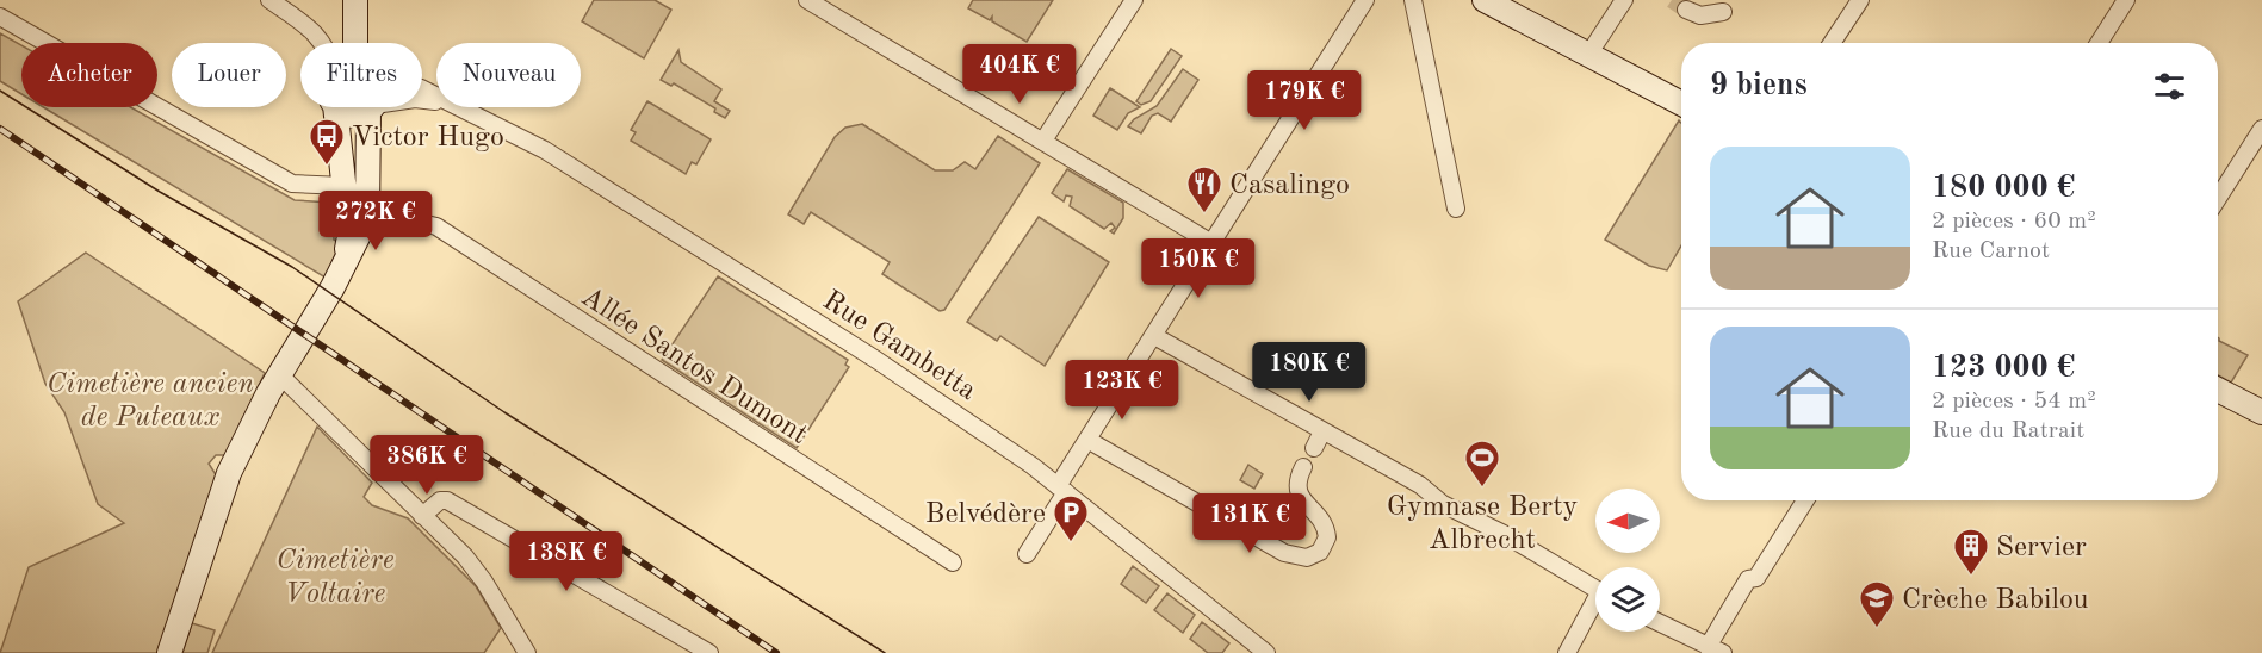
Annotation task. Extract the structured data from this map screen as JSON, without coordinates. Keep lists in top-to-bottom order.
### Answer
{
  "streets": {
    "street": ["Rue Gambetta", "Allée Santos Dumont"]
  },
  "parks": ["Cimetière ancien de Puteaux", "Cimetière Voltaire"],
  "places": {
    "bus stop": ["Victor Hugo"],
    "restaurant": ["Casalingo"],
    "sports": ["Gymnase Berty Albrecht"],
    "parking": ["Belvédère"],
    "building": ["Servier"],
    "school or university": ["Crèche Babilou"]
  },
  "north": "left",
  "page": {
    "chip": [
      "Acheter",
      "Louer",
      "Filtres",
      "Nouveau"
    ],
    "heading": "9 biens",
    "price": [
      "404K €",
      "179K €",
      "272K €",
      "150K €",
      "180K €",
      "123K €",
      "386K €",
      "131K €",
      "138K €"
    ],
    "list": [
      {
        "name": "180 000 €",
        "note": "2 pièces · 60 m² · Rue Carnot"
      },
      {
        "name": "123 000 €",
        "note": "2 pièces · 54 m² · Rue du Ratrait"
      }
    ]
  }
}
